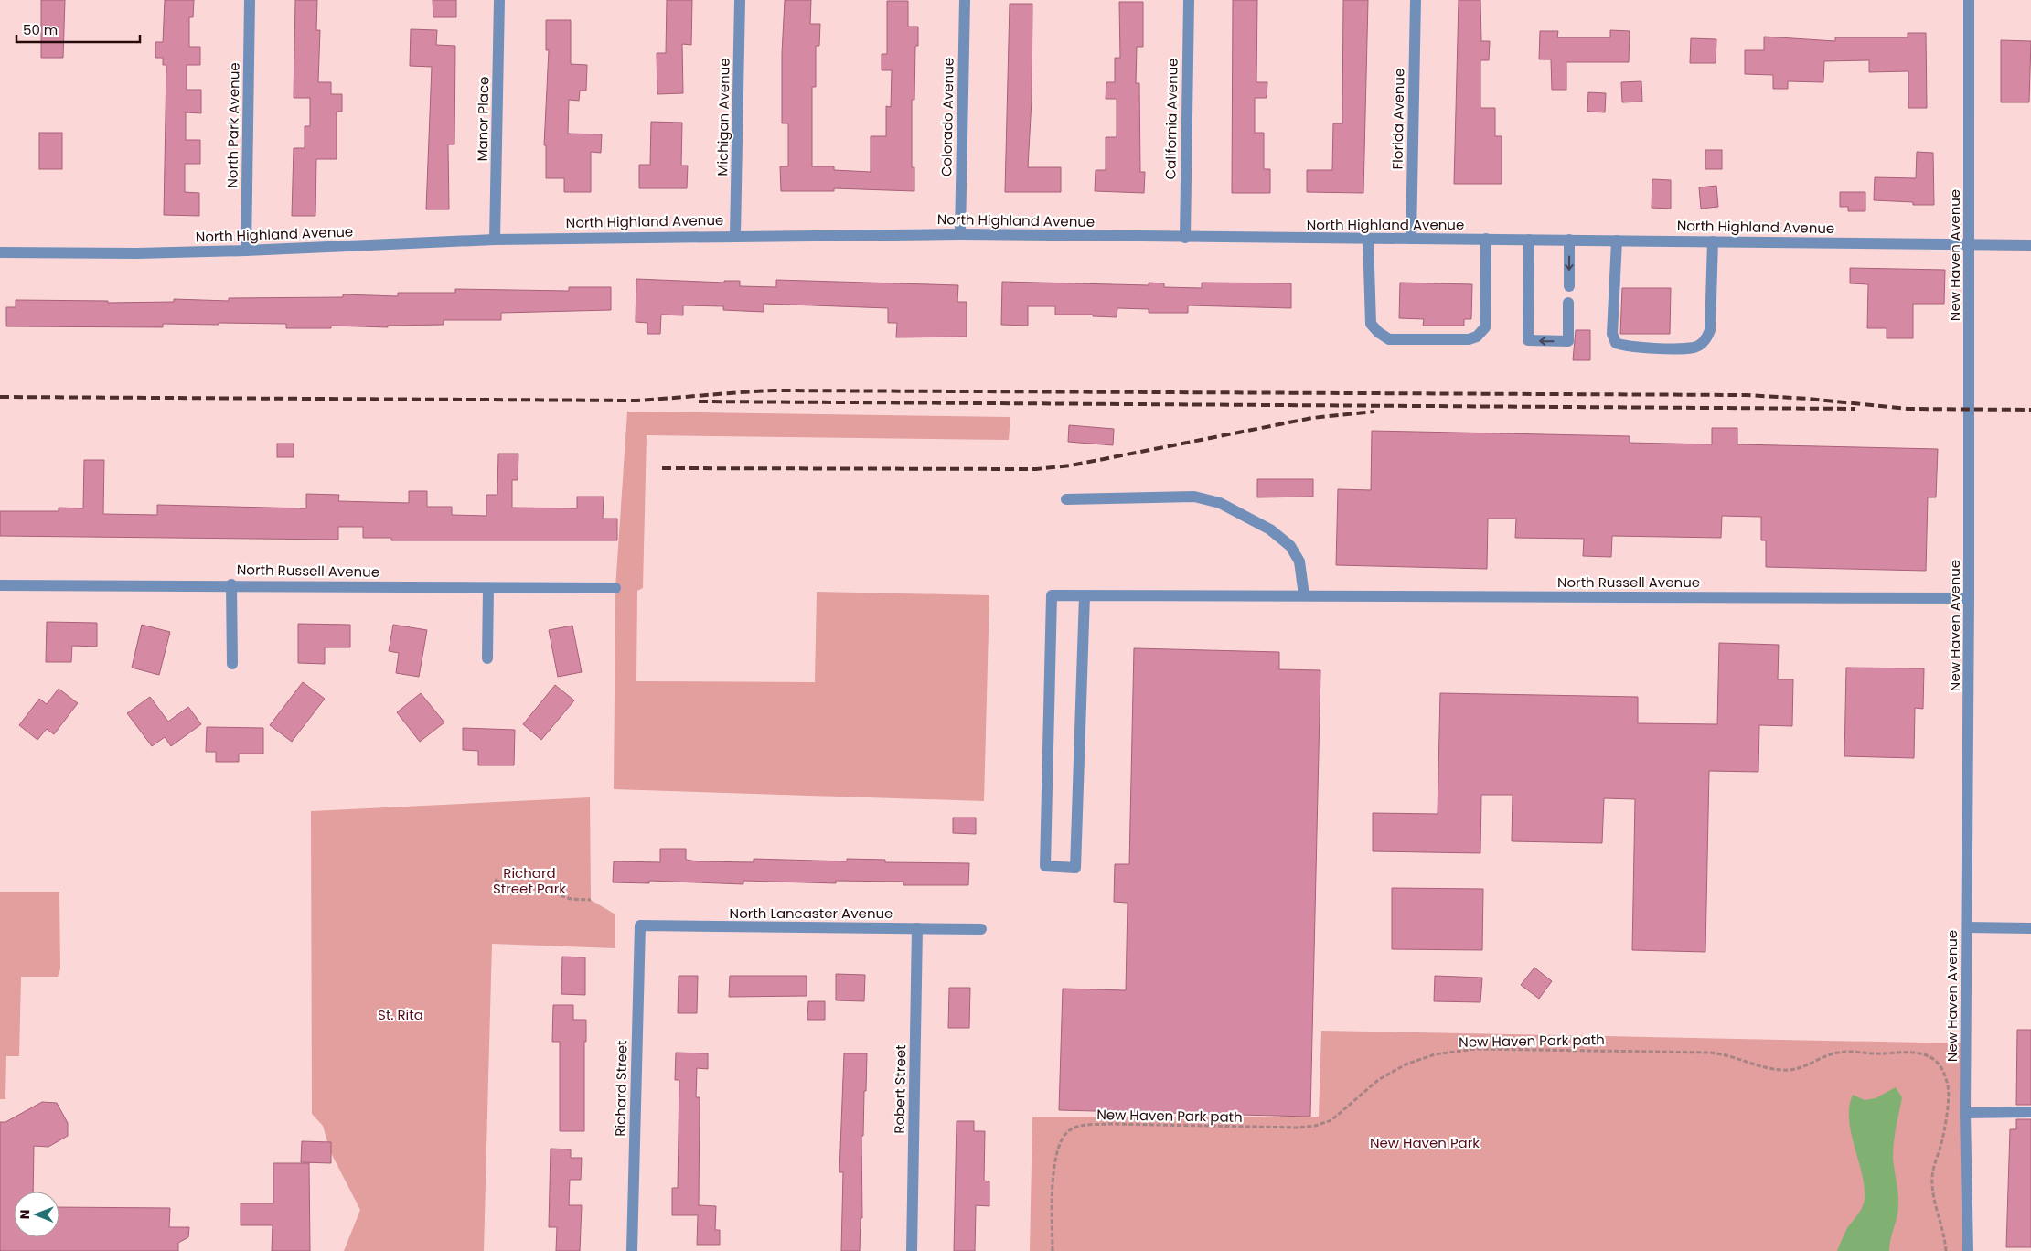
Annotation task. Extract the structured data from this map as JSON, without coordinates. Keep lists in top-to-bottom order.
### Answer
{
  "streets": {
    "street": [
      "Michigan Avenue",
      "Colorado Avenue",
      "Manor Place",
      "California Avenue",
      "Florida Avenue",
      "North Park Avenue",
      "North Highland Avenue",
      "New Haven Avenue",
      "North Russell Avenue",
      "North Lancaster Avenue",
      "Richard Street",
      "Robert Street"
    ],
    "path": ["New Haven Park path"]
  },
  "crossings": [
    ["Michigan Avenue", "North Highland Avenue"],
    ["Colorado Avenue", "North Highland Avenue"],
    ["Manor Place", "North Highland Avenue"],
    ["California Avenue", "North Highland Avenue"],
    ["Florida Avenue", "North Highland Avenue"],
    ["North Park Avenue", "North Highland Avenue"],
    ["North Highland Avenue", "New Haven Avenue"],
    ["New Haven Avenue", "North Russell Avenue"],
    ["North Lancaster Avenue", "Richard Street"],
    ["North Lancaster Avenue", "Robert Street"]
  ],
  "parks": ["Richard Street Park", "St. Rita", "New Haven Park"],
  "scale_bar": "50 m",
  "north": "left"
}
